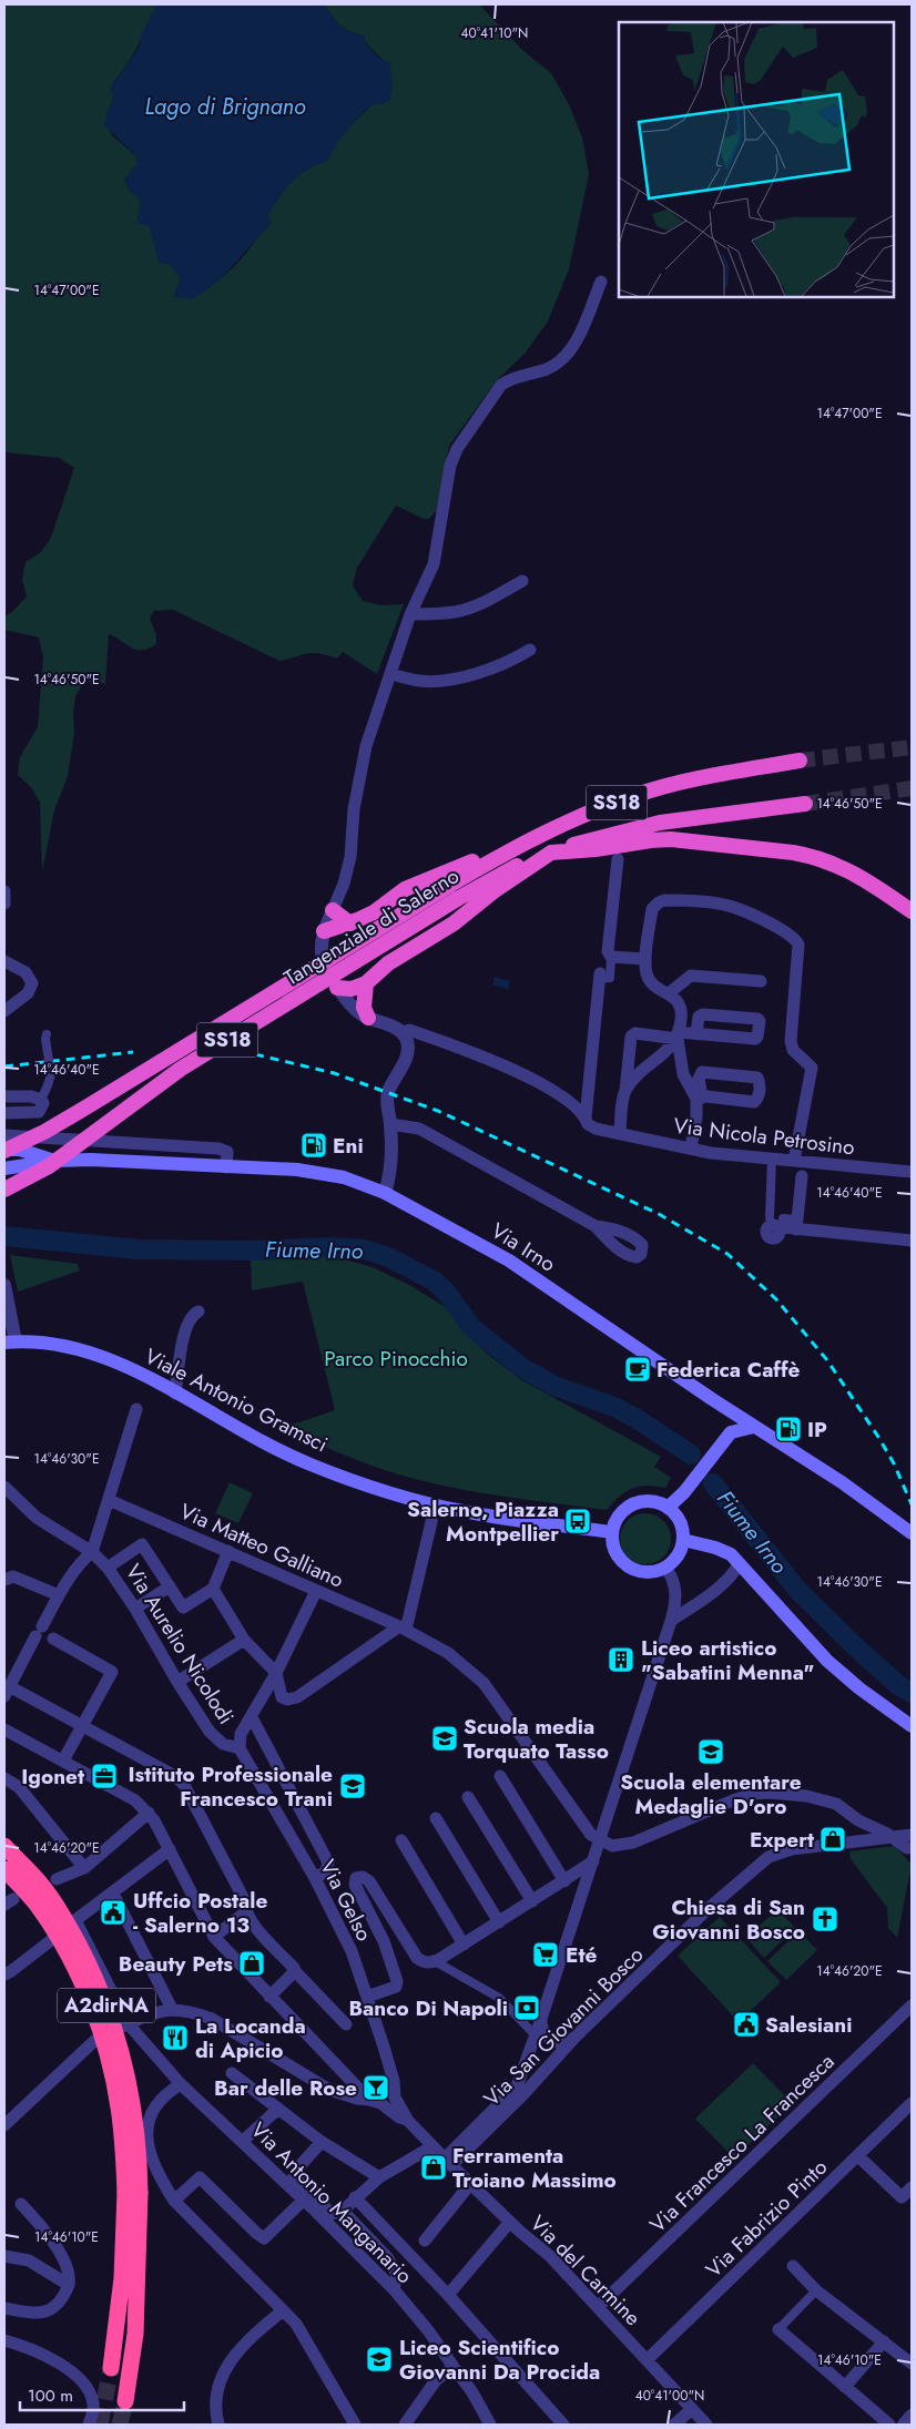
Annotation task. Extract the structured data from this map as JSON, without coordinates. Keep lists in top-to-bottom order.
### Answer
{
  "streets": {
    "highway": ["SS18", "Tangenziale di Salerno", "A2dirNA"],
    "main road": ["Via Irno", "Viale Antonio Gramsci"],
    "street": [
      "Via Nicola Petrosino",
      "Via Matteo Galliano",
      "Via Aurelio Nicolodi",
      "Via Gelso",
      "Via San Giovanni Bosco",
      "Via Francesco La Francesca",
      "Via Antonio Manganario",
      "Via Fabrizio Pinto",
      "Via del Carmine"
    ]
  },
  "crossings": [
    ["Tangenziale di Salerno", "Via Irno"],
    ["Via Aurelio Nicolodi", "Via Gelso"],
    ["Via Gelso", "Via del Carmine"],
    ["Via San Giovanni Bosco", "Via del Carmine"],
    ["Via Francesco La Francesca", "Via del Carmine"],
    ["Via Fabrizio Pinto", "Via del Carmine"]
  ],
  "water": ["Lago di Brignano", "Fiume Irno"],
  "parks": ["Parco Pinocchio"],
  "places": {
    "fuel station": ["Eni", "IP"],
    "cafe": ["Federica Caffè"],
    "bus stop": ["Salerno, Piazza Montpellier"],
    "building": ["Liceo artistico \"Sabatini Menna\""],
    "school or university": [
      "Scuola media Torquato Tasso",
      "Scuola elementare Medaglie D'oro",
      "Istituto Professionale Francesco Trani",
      "Liceo Scientifico Giovanni Da Procida"
    ],
    "office": ["Igonet"],
    "shop": ["Expert", "Beauty Pets", "Ferramenta Troiano Massimo"],
    "public building": ["Uffcio Postale - Salerno 13", "Salesiani"],
    "church": ["Chiesa di San Giovanni Bosco"],
    "supermarket": ["Eté"],
    "bank": ["Banco Di Napoli"],
    "restaurant": ["La Locanda di Apicio"],
    "bar": ["Bar delle Rose"]
  },
  "scale_bar": "100 m",
  "coordinates": [
    "40°41'10\"N",
    "14°47'00\"E",
    "14°46'50\"E",
    "14°46'40\"E",
    "14°46'30\"E",
    "14°46'20\"E",
    "14°46'10\"E",
    "40°41'00\"N"
  ]
}
